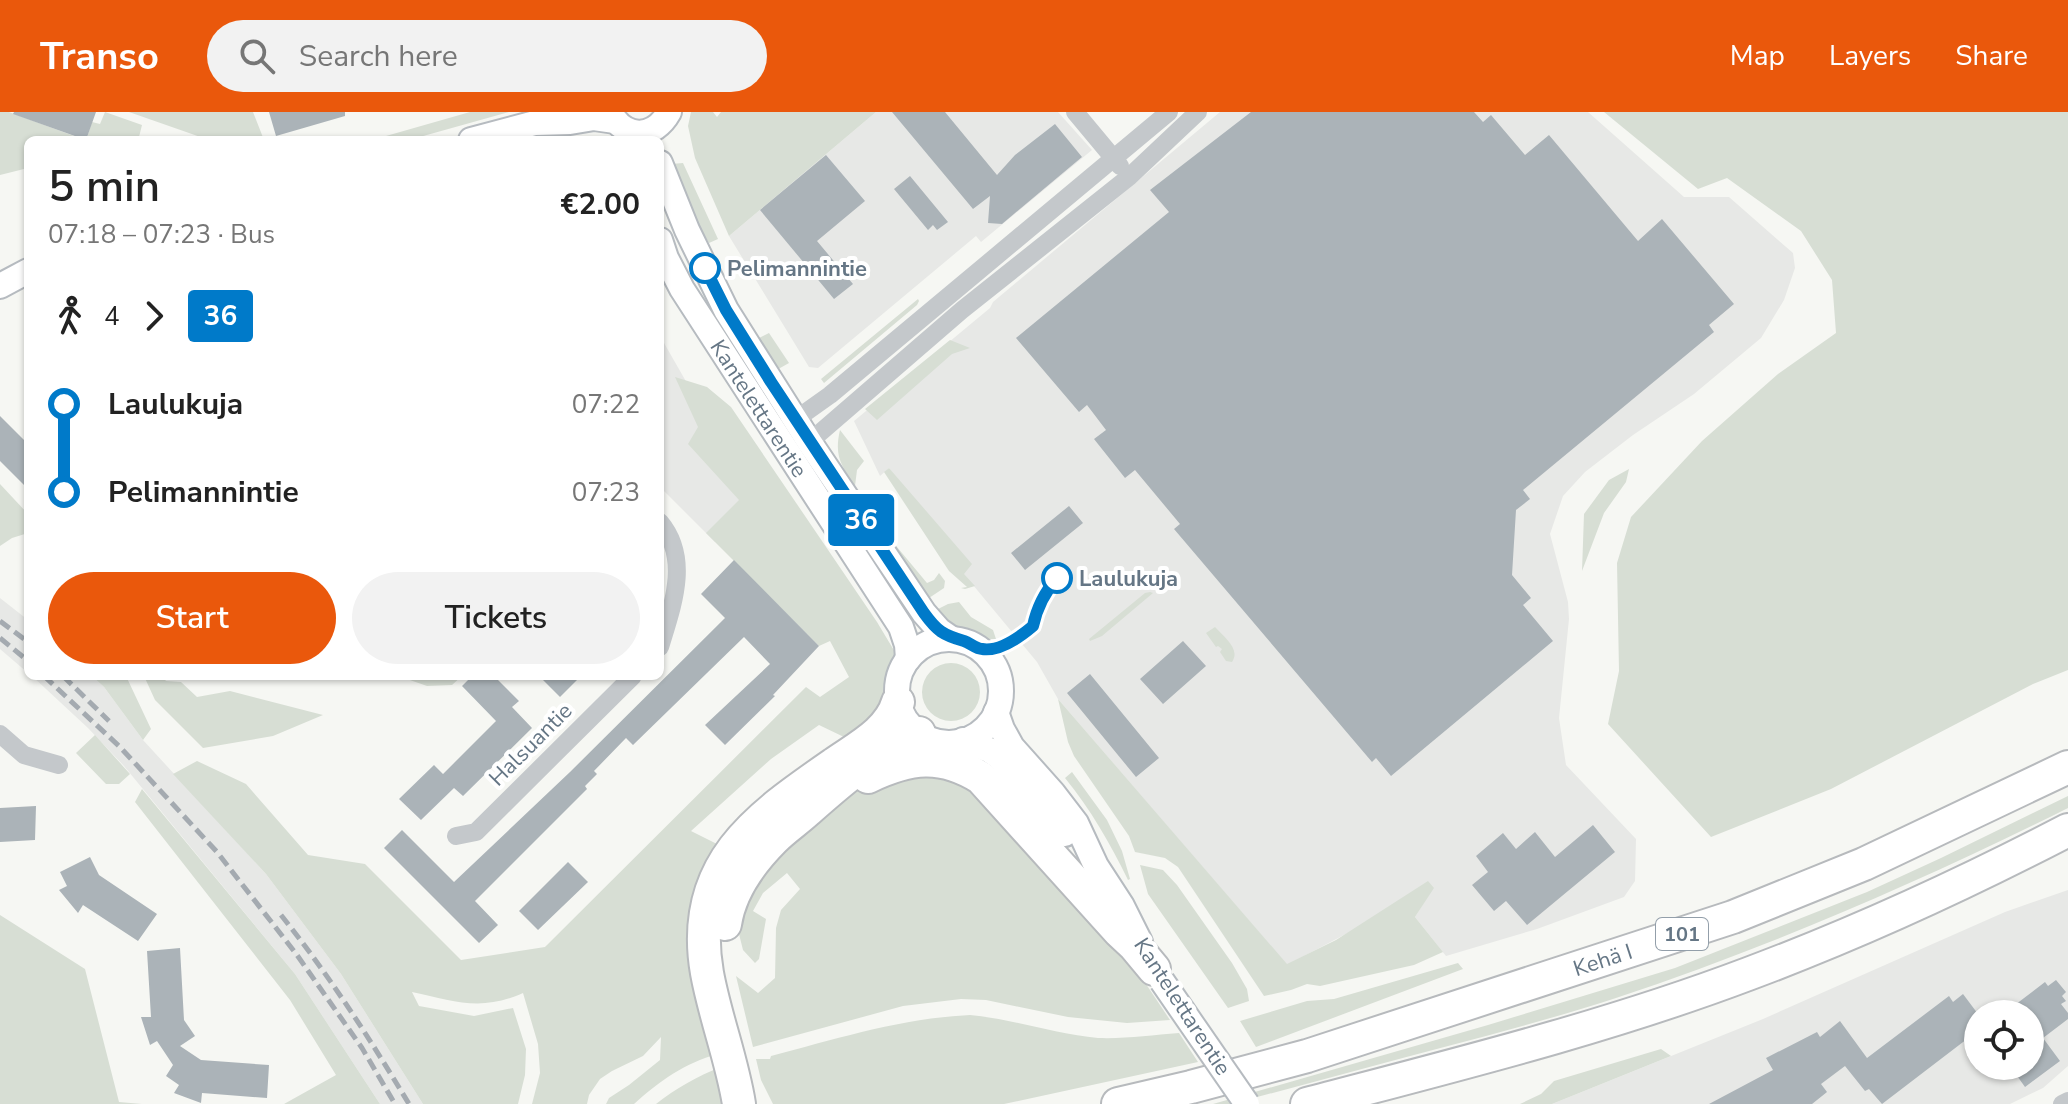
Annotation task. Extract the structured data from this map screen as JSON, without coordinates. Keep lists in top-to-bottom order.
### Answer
{
  "streets": {
    "highway": ["101", "Kehä I"],
    "main road": ["Kantelettarentie"],
    "street": ["Halsuantie"]
  },
  "places": ["Pelimannintie", "Laulukuja"],
  "lines": ["bus line 36"],
  "page": {
    "header": "Transo",
    "search": "Search here",
    "nav": ["Map", "Layers", "Share"],
    "on_map": "36",
    "heading": ["5 min", "07:18 – 07:23 · Bus", "€2.00"],
    "legs": ["4", "36"],
    "list": [
      {
        "name": "Laulukuja",
        "value": "07:22"
      },
      {
        "name": "Pelimannintie",
        "value": "07:23"
      }
    ],
    "buttons": ["Start", "Tickets"]
  }
}
